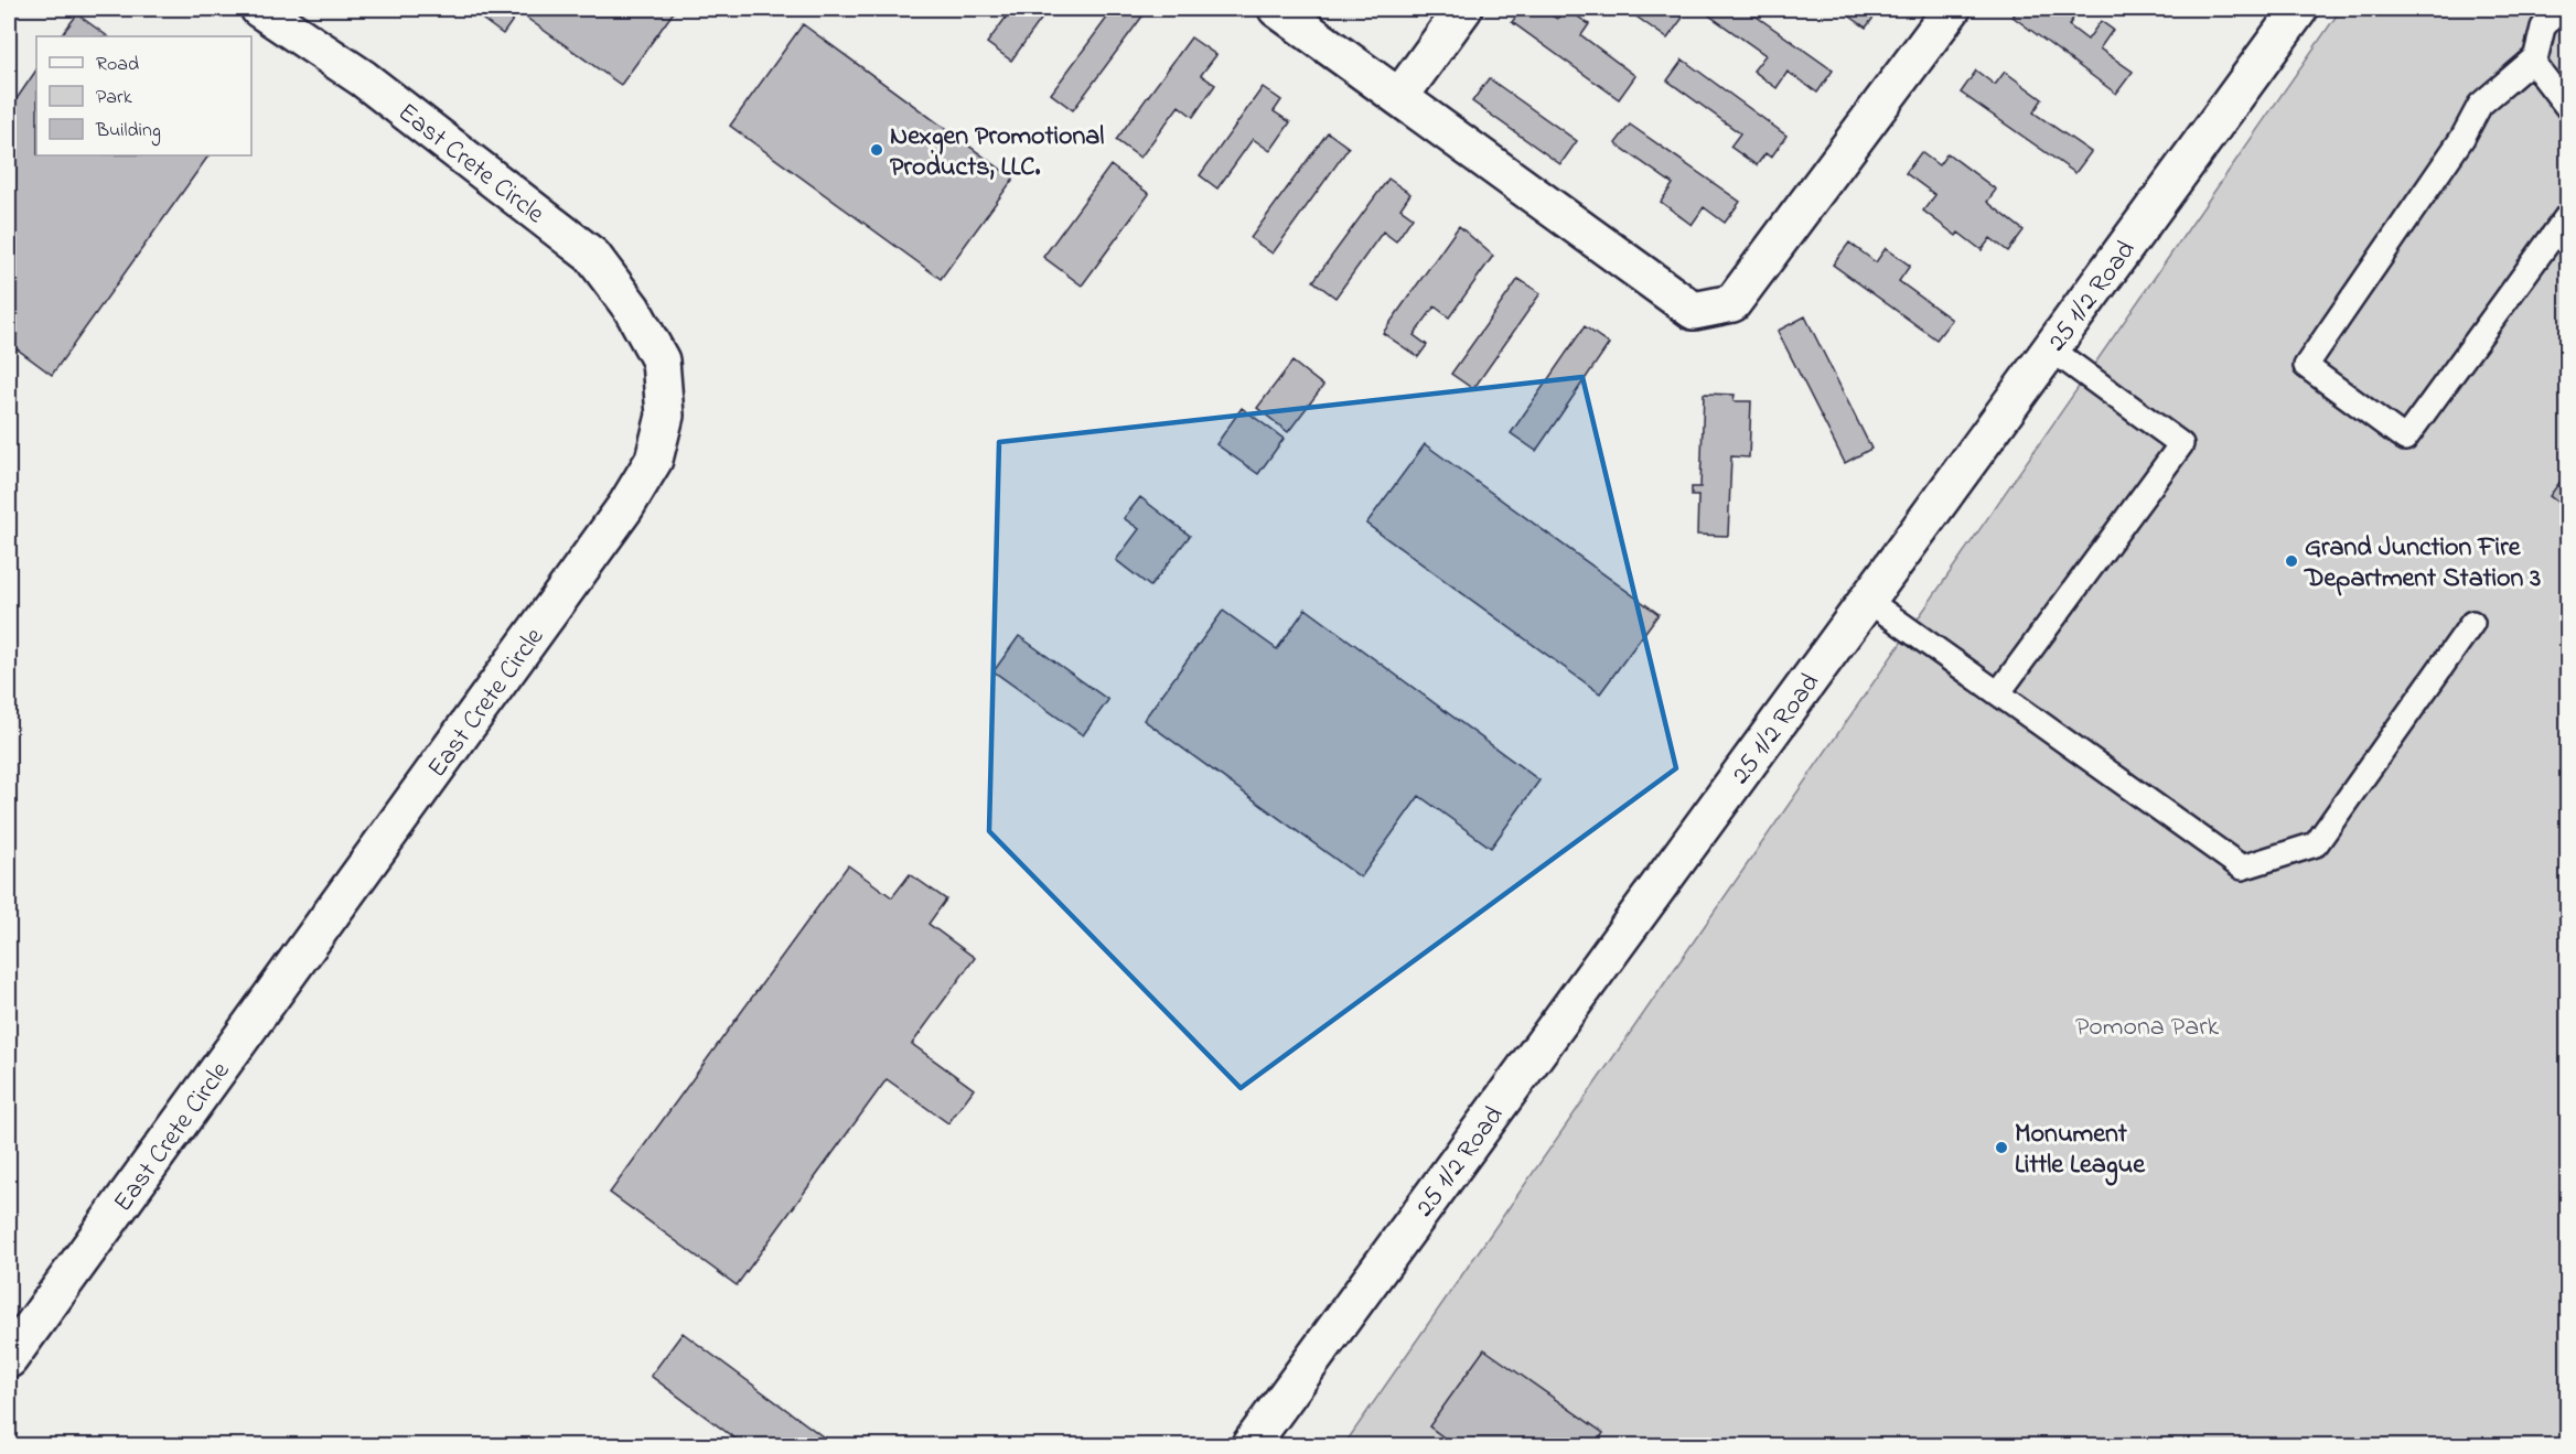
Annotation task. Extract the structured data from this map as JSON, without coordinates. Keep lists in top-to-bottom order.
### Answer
{
  "streets": {
    "street": ["East Crete Circle", "25 1/2 Road"]
  },
  "parks": ["Pomona Park"],
  "places": ["Nexgen Promotional Products, LLC.", "Grand Junction Fire Department Station 3", "Monument Little League"],
  "legend": ["Road", "Park", "Building"]
}
